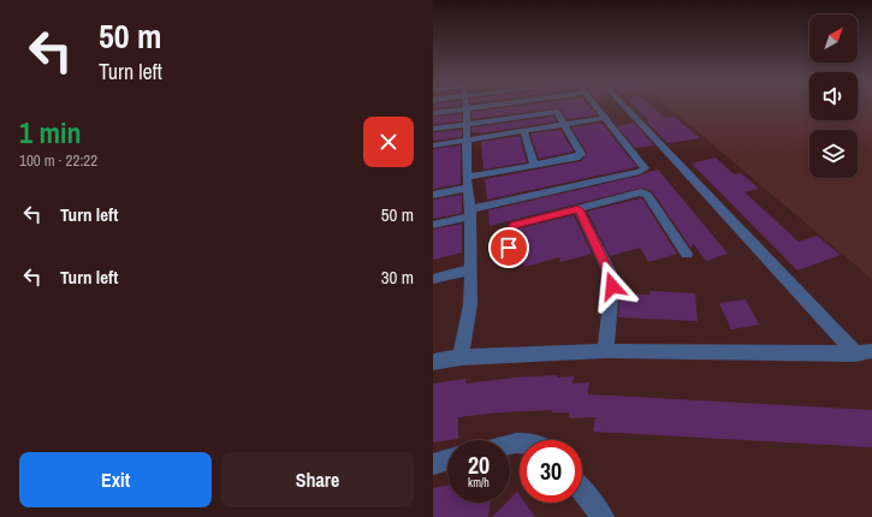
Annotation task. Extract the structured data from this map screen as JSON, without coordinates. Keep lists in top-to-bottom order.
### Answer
{
  "north": "top right",
  "page": {
    "turn": ["50 m", "Turn left"],
    "heading": ["1 min", "100 m · 22:22"],
    "list": [
      {
        "name": "Turn left",
        "value": "50 m"
      },
      {
        "name": "Turn left",
        "value": "30 m"
      }
    ],
    "speed": "20 km/h",
    "limit": "30",
    "buttons": ["Exit", "Share"]
  }
}
